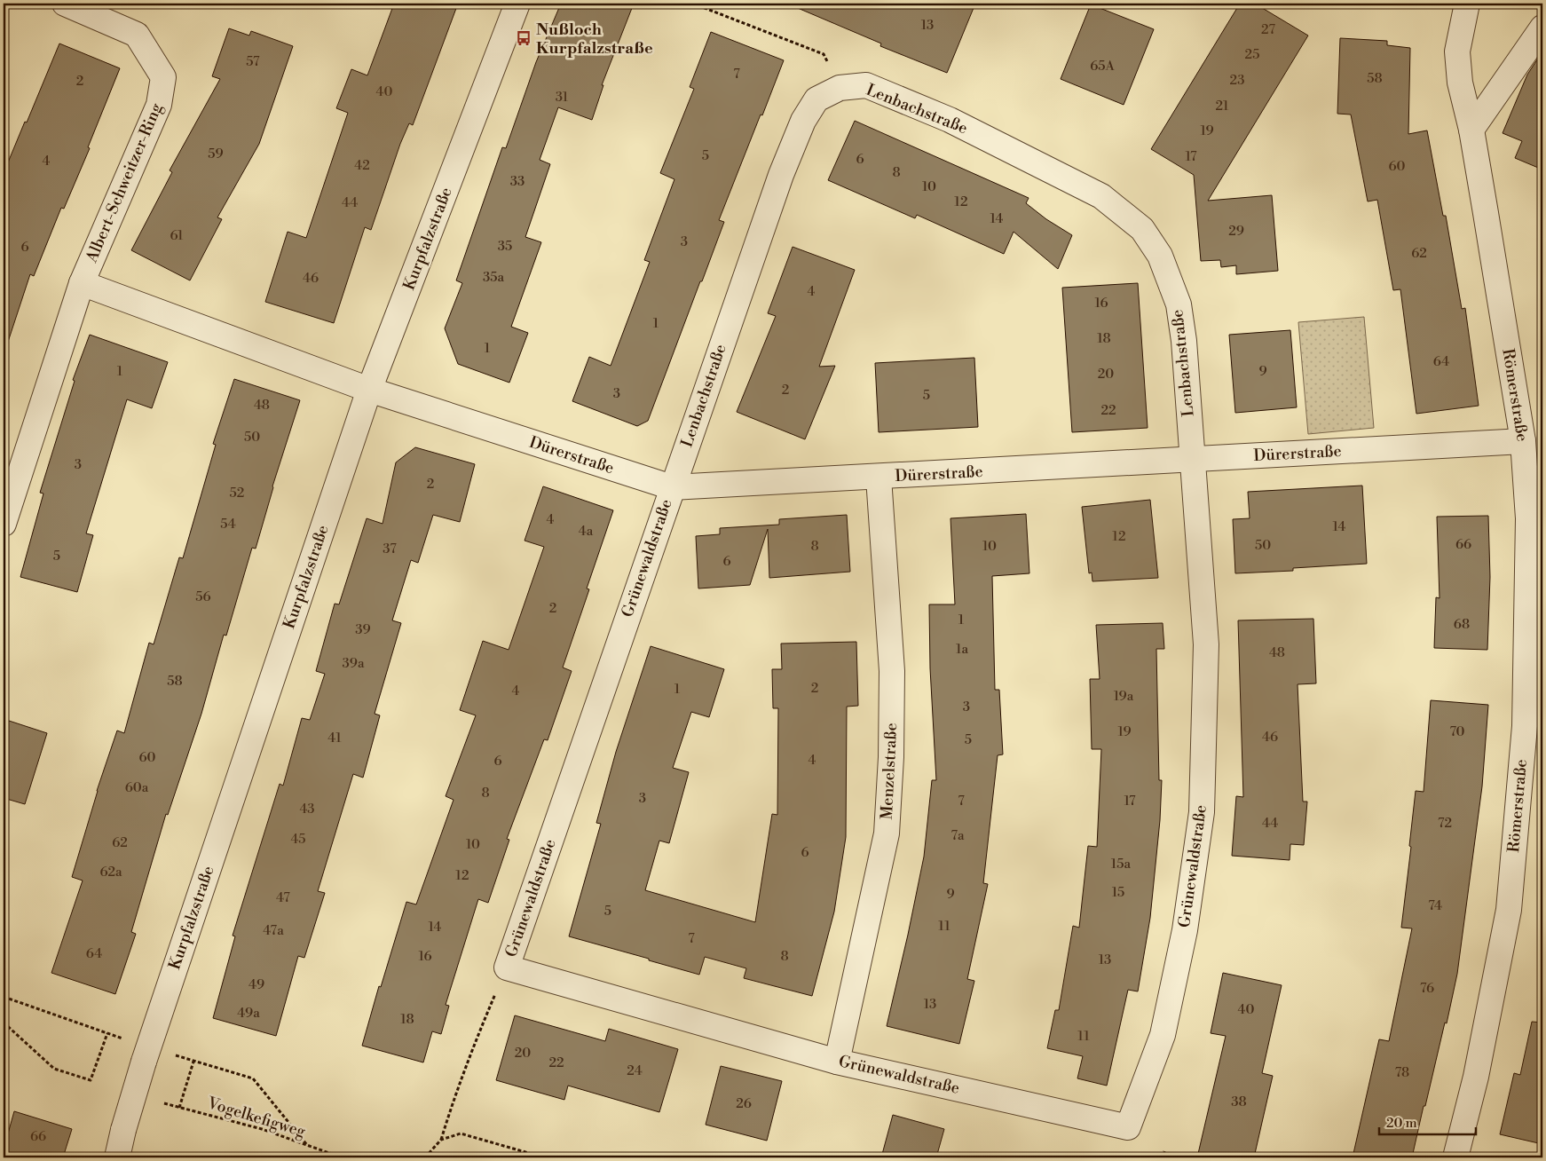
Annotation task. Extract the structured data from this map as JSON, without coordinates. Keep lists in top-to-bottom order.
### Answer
{
  "streets": {
    "street": [
      "Lenbachstraße",
      "Albert-Schweitzer-Ring",
      "Kurpfalzstraße",
      "Römerstraße",
      "Dürerstraße",
      "Grünewaldstraße",
      "Menzelstraße"
    ],
    "path": ["Vogelkefigweg"]
  },
  "crossings": [
    ["Lenbachstraße", "Dürerstraße"],
    ["Lenbachstraße", "Grünewaldstraße"],
    ["Albert-Schweitzer-Ring", "Kurpfalzstraße"],
    ["Albert-Schweitzer-Ring", "Dürerstraße"],
    ["Kurpfalzstraße", "Dürerstraße"],
    ["Römerstraße", "Dürerstraße"],
    ["Dürerstraße", "Grünewaldstraße"],
    ["Dürerstraße", "Menzelstraße"],
    ["Grünewaldstraße", "Menzelstraße"]
  ],
  "places": {
    "bus stop": ["Nußloch Kurpfalzstraße"]
  },
  "house_numbers": [
    "13",
    "27",
    "25",
    "57",
    "65A",
    "7",
    "58",
    "23",
    "2",
    "40",
    "31",
    "21",
    "19",
    "59",
    "5",
    "17",
    "6",
    "4",
    "42",
    "60",
    "8",
    "33",
    "10",
    "12",
    "44",
    "14",
    "29",
    "61",
    "3",
    "35",
    "6",
    "62",
    "35a",
    "46",
    "4",
    "16",
    "1",
    "18",
    "1",
    "64",
    "1",
    "9",
    "20",
    "2",
    "3",
    "5",
    "48",
    "22",
    "50",
    "3",
    "2",
    "52",
    "4",
    "54",
    "14",
    "4a",
    "12",
    "66",
    "50",
    "8",
    "10",
    "37",
    "5",
    "6",
    "56",
    "2",
    "1",
    "68",
    "39",
    "1a",
    "48",
    "39a",
    "58",
    "2",
    "1",
    "4",
    "19a",
    "3",
    "19",
    "70",
    "46",
    "41",
    "5",
    "60",
    "4",
    "6",
    "60a",
    "8",
    "3",
    "7",
    "17",
    "43",
    "44",
    "72",
    "7a",
    "45",
    "62",
    "10",
    "6",
    "15a",
    "62a",
    "12",
    "15",
    "9",
    "47",
    "74",
    "5",
    "11",
    "14",
    "47a",
    "7",
    "64",
    "16",
    "8",
    "13",
    "49",
    "76",
    "13",
    "40",
    "49a",
    "18",
    "11",
    "20",
    "22",
    "24",
    "78",
    "38",
    "26",
    "66"
  ],
  "scale_bar": "20 m"
}
